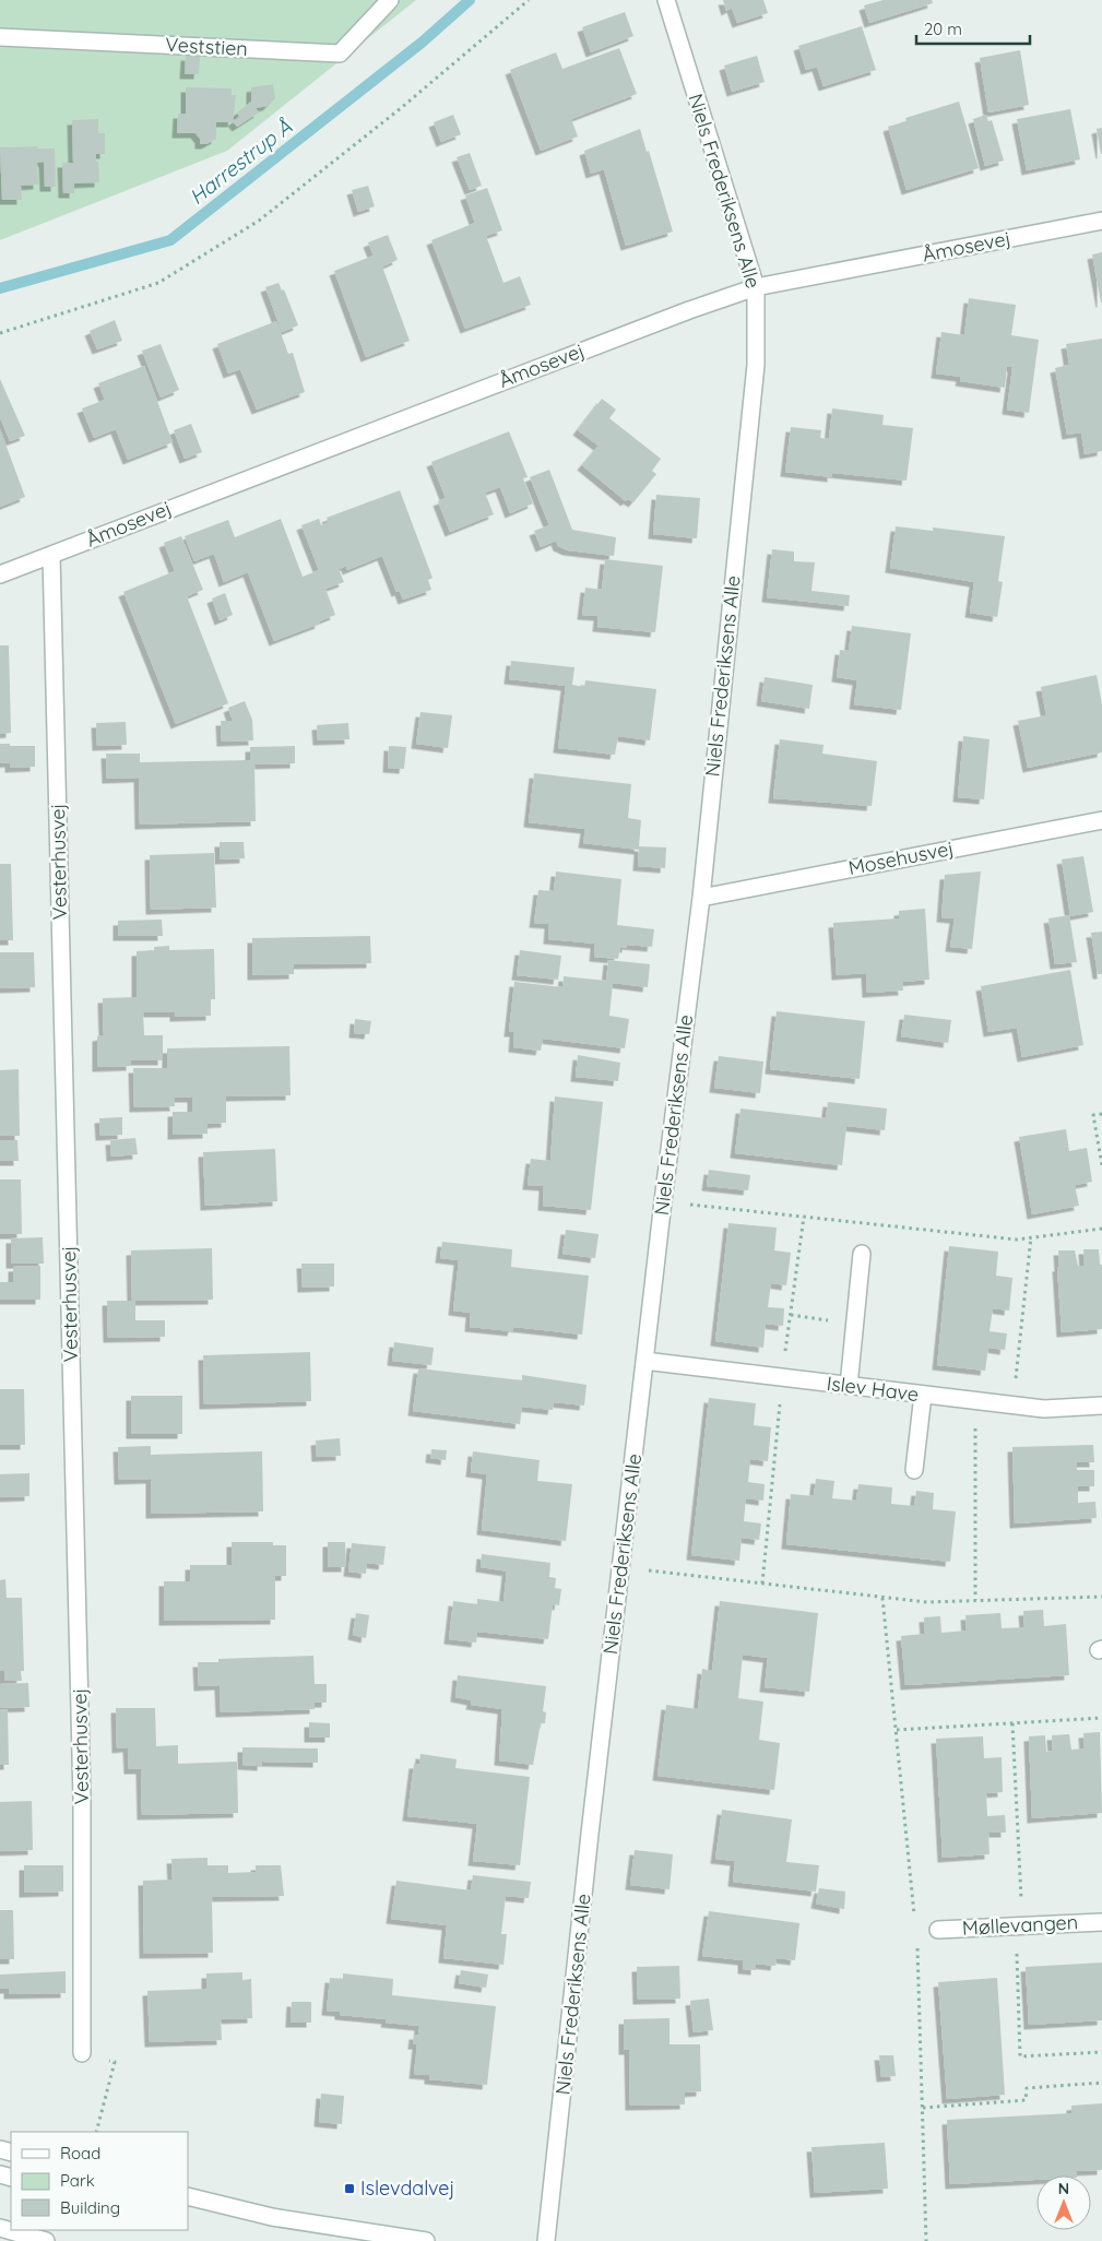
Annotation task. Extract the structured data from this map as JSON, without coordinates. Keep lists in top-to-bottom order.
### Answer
{
  "streets": {
    "street": [
      "Veststien",
      "Niels Frederiksens Alle",
      "Åmosevej",
      "Mosehusvej",
      "Vesterhusvej",
      "Islev Have",
      "Møllevangen"
    ]
  },
  "crossings": [
    ["Niels Frederiksens Alle", "Åmosevej"],
    ["Niels Frederiksens Alle", "Mosehusvej"],
    ["Niels Frederiksens Alle", "Islev Have"],
    ["Åmosevej", "Vesterhusvej"]
  ],
  "water": ["Harrestrup Å"],
  "places": {
    "transit": ["Islevdalvej"]
  },
  "legend": ["Road", "Park", "Building"],
  "scale_bar": "20 m",
  "north": "top"
}
